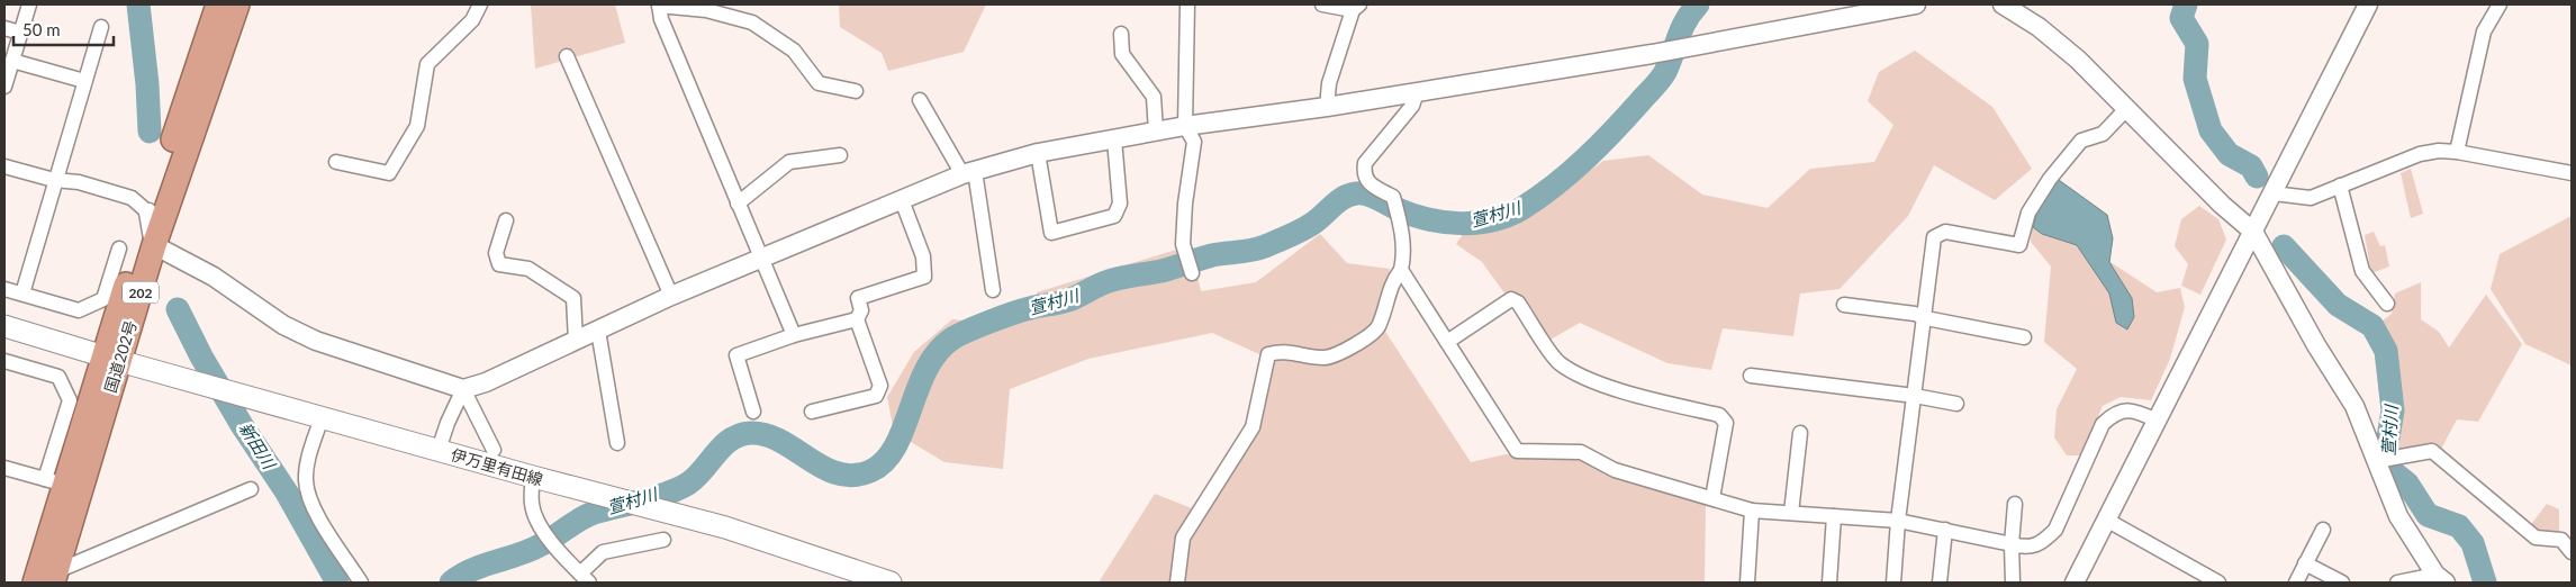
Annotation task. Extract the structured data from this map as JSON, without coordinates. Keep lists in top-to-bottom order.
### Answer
{
  "streets": {
    "highway": ["202", "国道202号"],
    "main road": ["伊万里有田線"]
  },
  "crossings": [
    ["国道202号", "伊万里有田線"]
  ],
  "water": ["萱村川", "新田川"],
  "scale_bar": "50 m"
}
